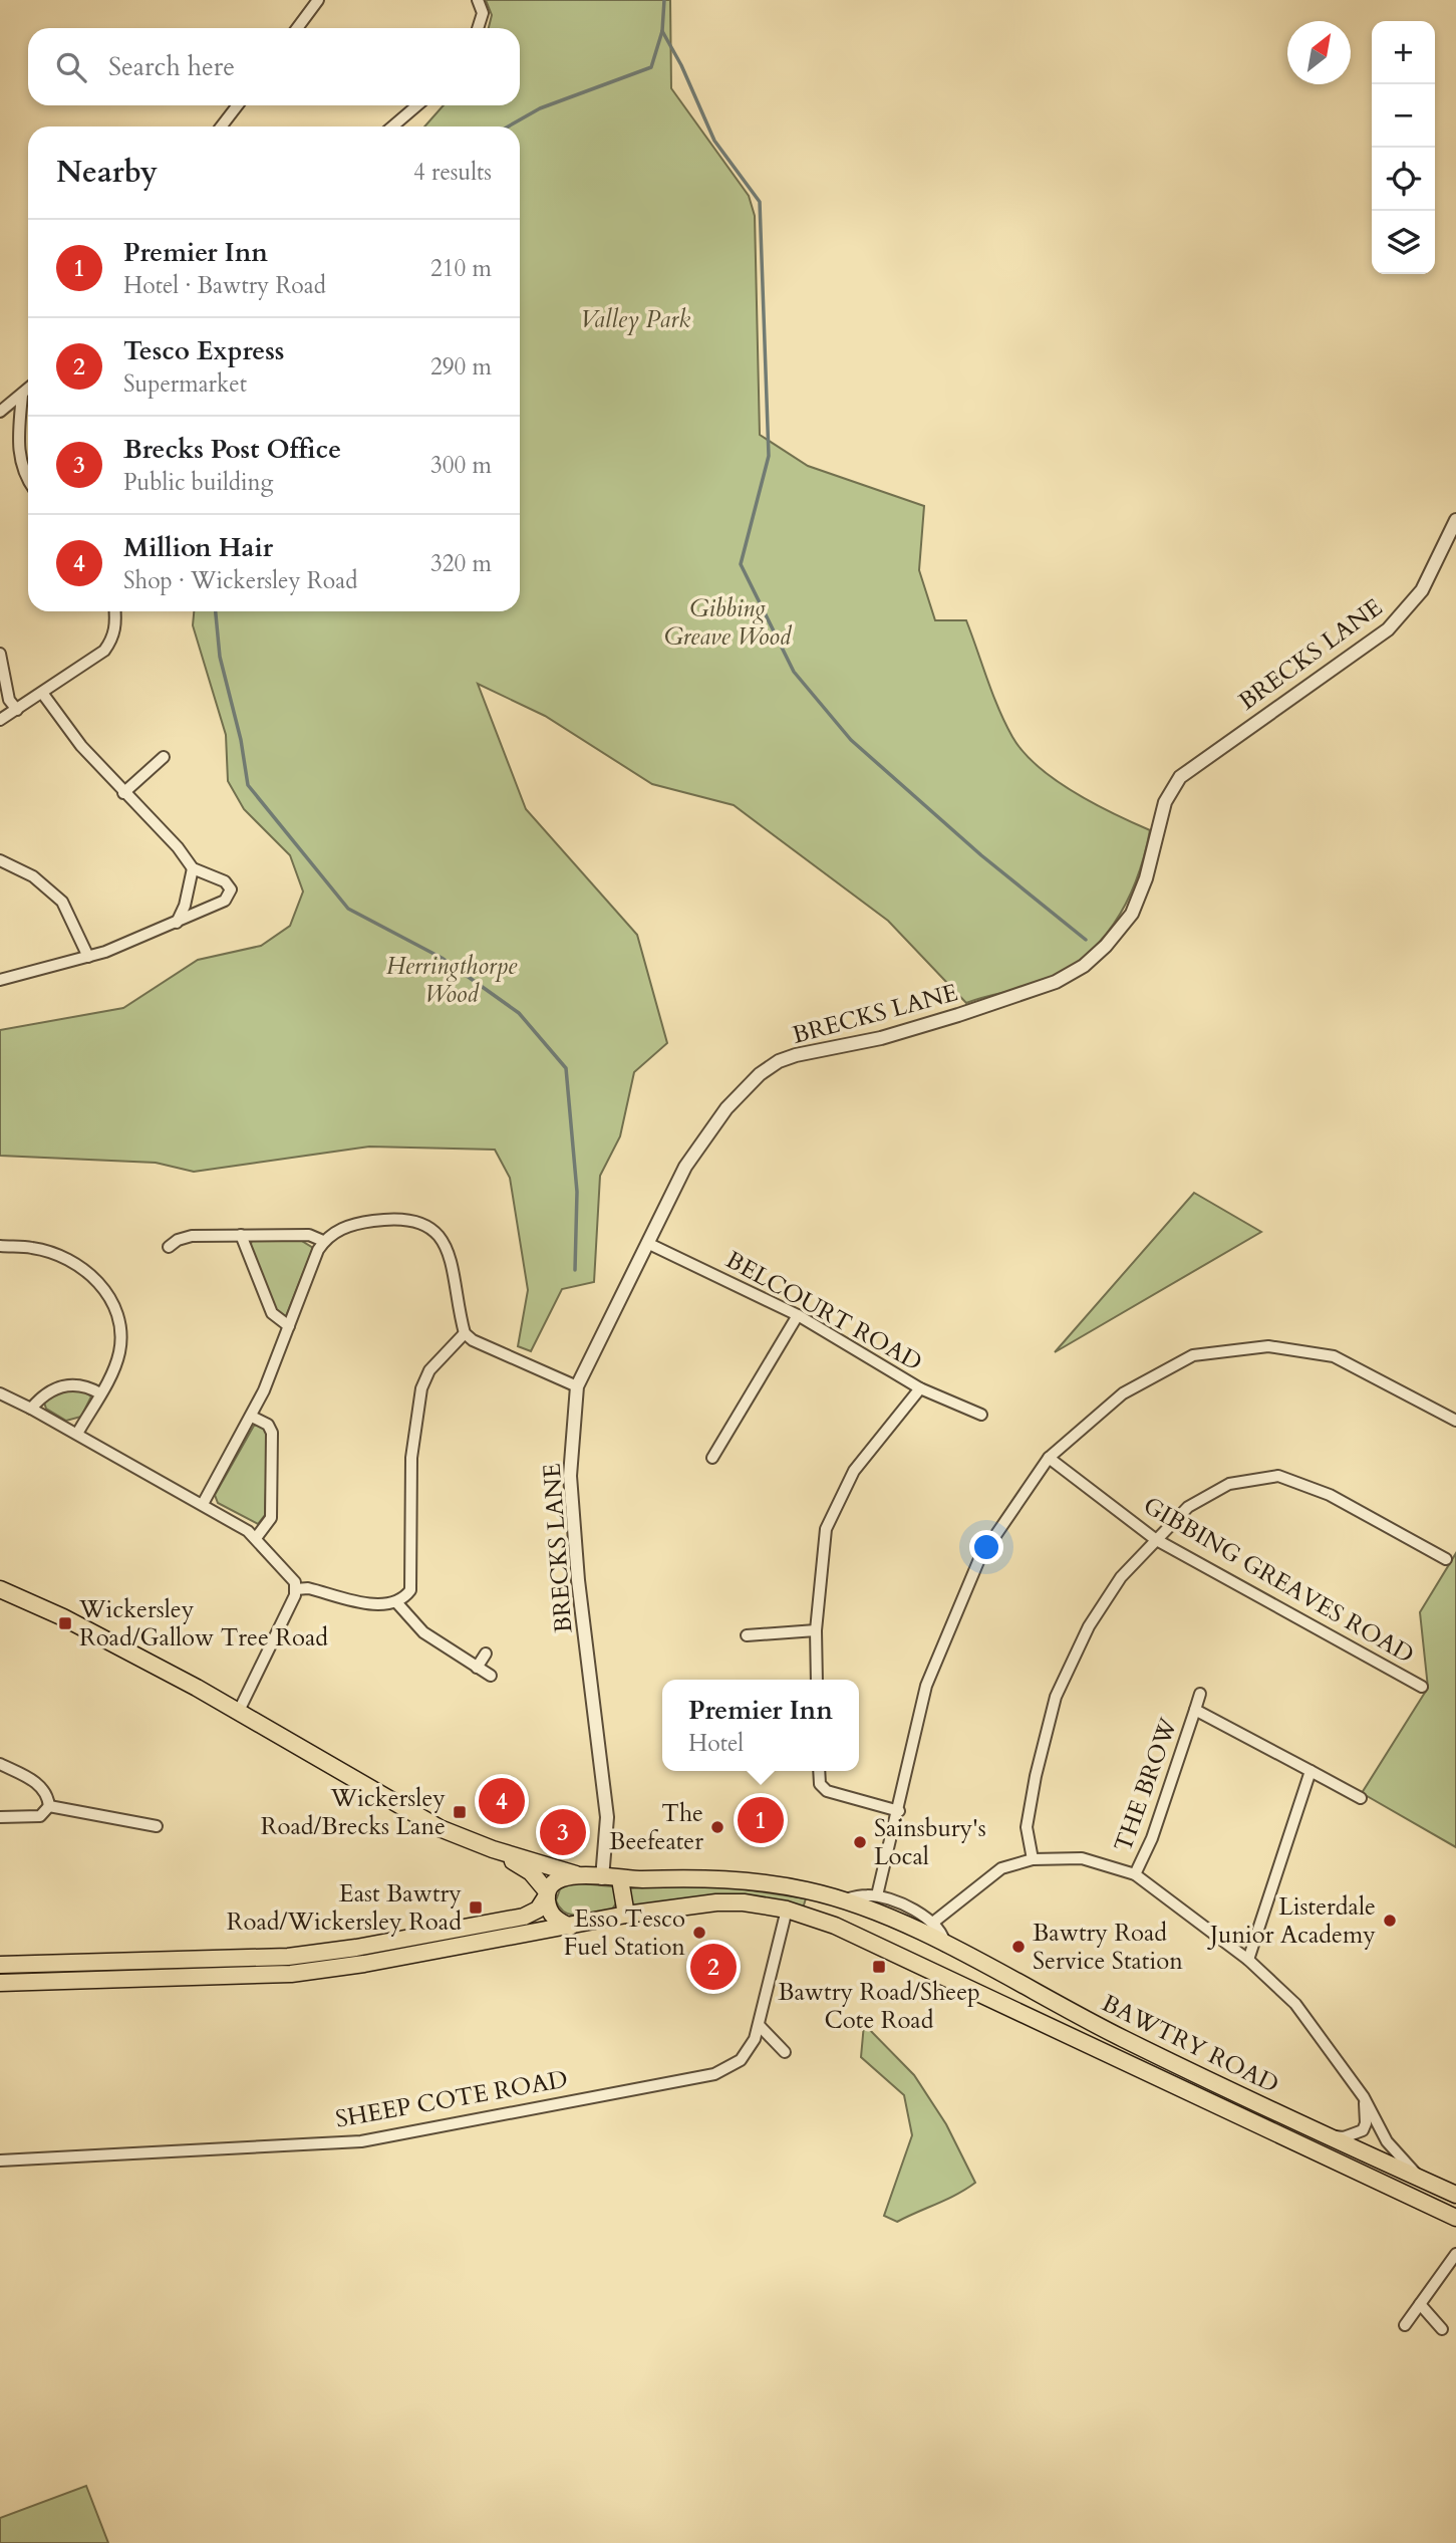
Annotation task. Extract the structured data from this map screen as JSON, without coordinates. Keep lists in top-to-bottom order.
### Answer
{
  "streets": {
    "main road": ["BAWTRY ROAD"],
    "street": [
      "BRECKS LANE",
      "BELCOURT ROAD",
      "GIBBING GREAVES ROAD",
      "THE BROW",
      "SHEEP COTE ROAD"
    ]
  },
  "crossings": [
    ["BRECKS LANE", "BELCOURT ROAD"],
    ["BRECKS LANE", "BAWTRY ROAD"],
    ["BAWTRY ROAD", "SHEEP COTE ROAD"]
  ],
  "parks": ["Valley Park", "Gibbing Greave Wood", "Herringthorpe Wood"],
  "places": {
    "transit": [
      "Wickersley Road/Gallow Tree Road",
      "Wickersley Road/Brecks Lane",
      "East Bawtry Road/Wickersley Road",
      "Bawtry Road/Sheep Cote Road"
    ],
    "other": [
      "The Beefeater",
      "Sainsbury's Local",
      "Listerdale Junior Academy",
      "Esso Tesco Fuel Station",
      "Bawtry Road Service Station"
    ]
  },
  "north": "top right",
  "page": {
    "map_buttons": ["+", "−"],
    "search": "Search here",
    "heading": ["Nearby", "4 results"],
    "list": [
      {
        "mark": "1",
        "name": "Premier Inn",
        "note": "Hotel · Bawtry Road",
        "value": "210 m"
      },
      {
        "mark": "2",
        "name": "Tesco Express",
        "note": "Supermarket",
        "value": "290 m"
      },
      {
        "mark": "3",
        "name": "Brecks Post Office",
        "note": "Public building",
        "value": "300 m"
      },
      {
        "mark": "4",
        "name": "Million Hair",
        "note": "Shop · Wickersley Road",
        "value": "320 m"
      }
    ],
    "popup": ["Premier Inn", "Hotel"],
    "pins": [
      "4",
      "1",
      "3",
      "2"
    ]
  }
}
